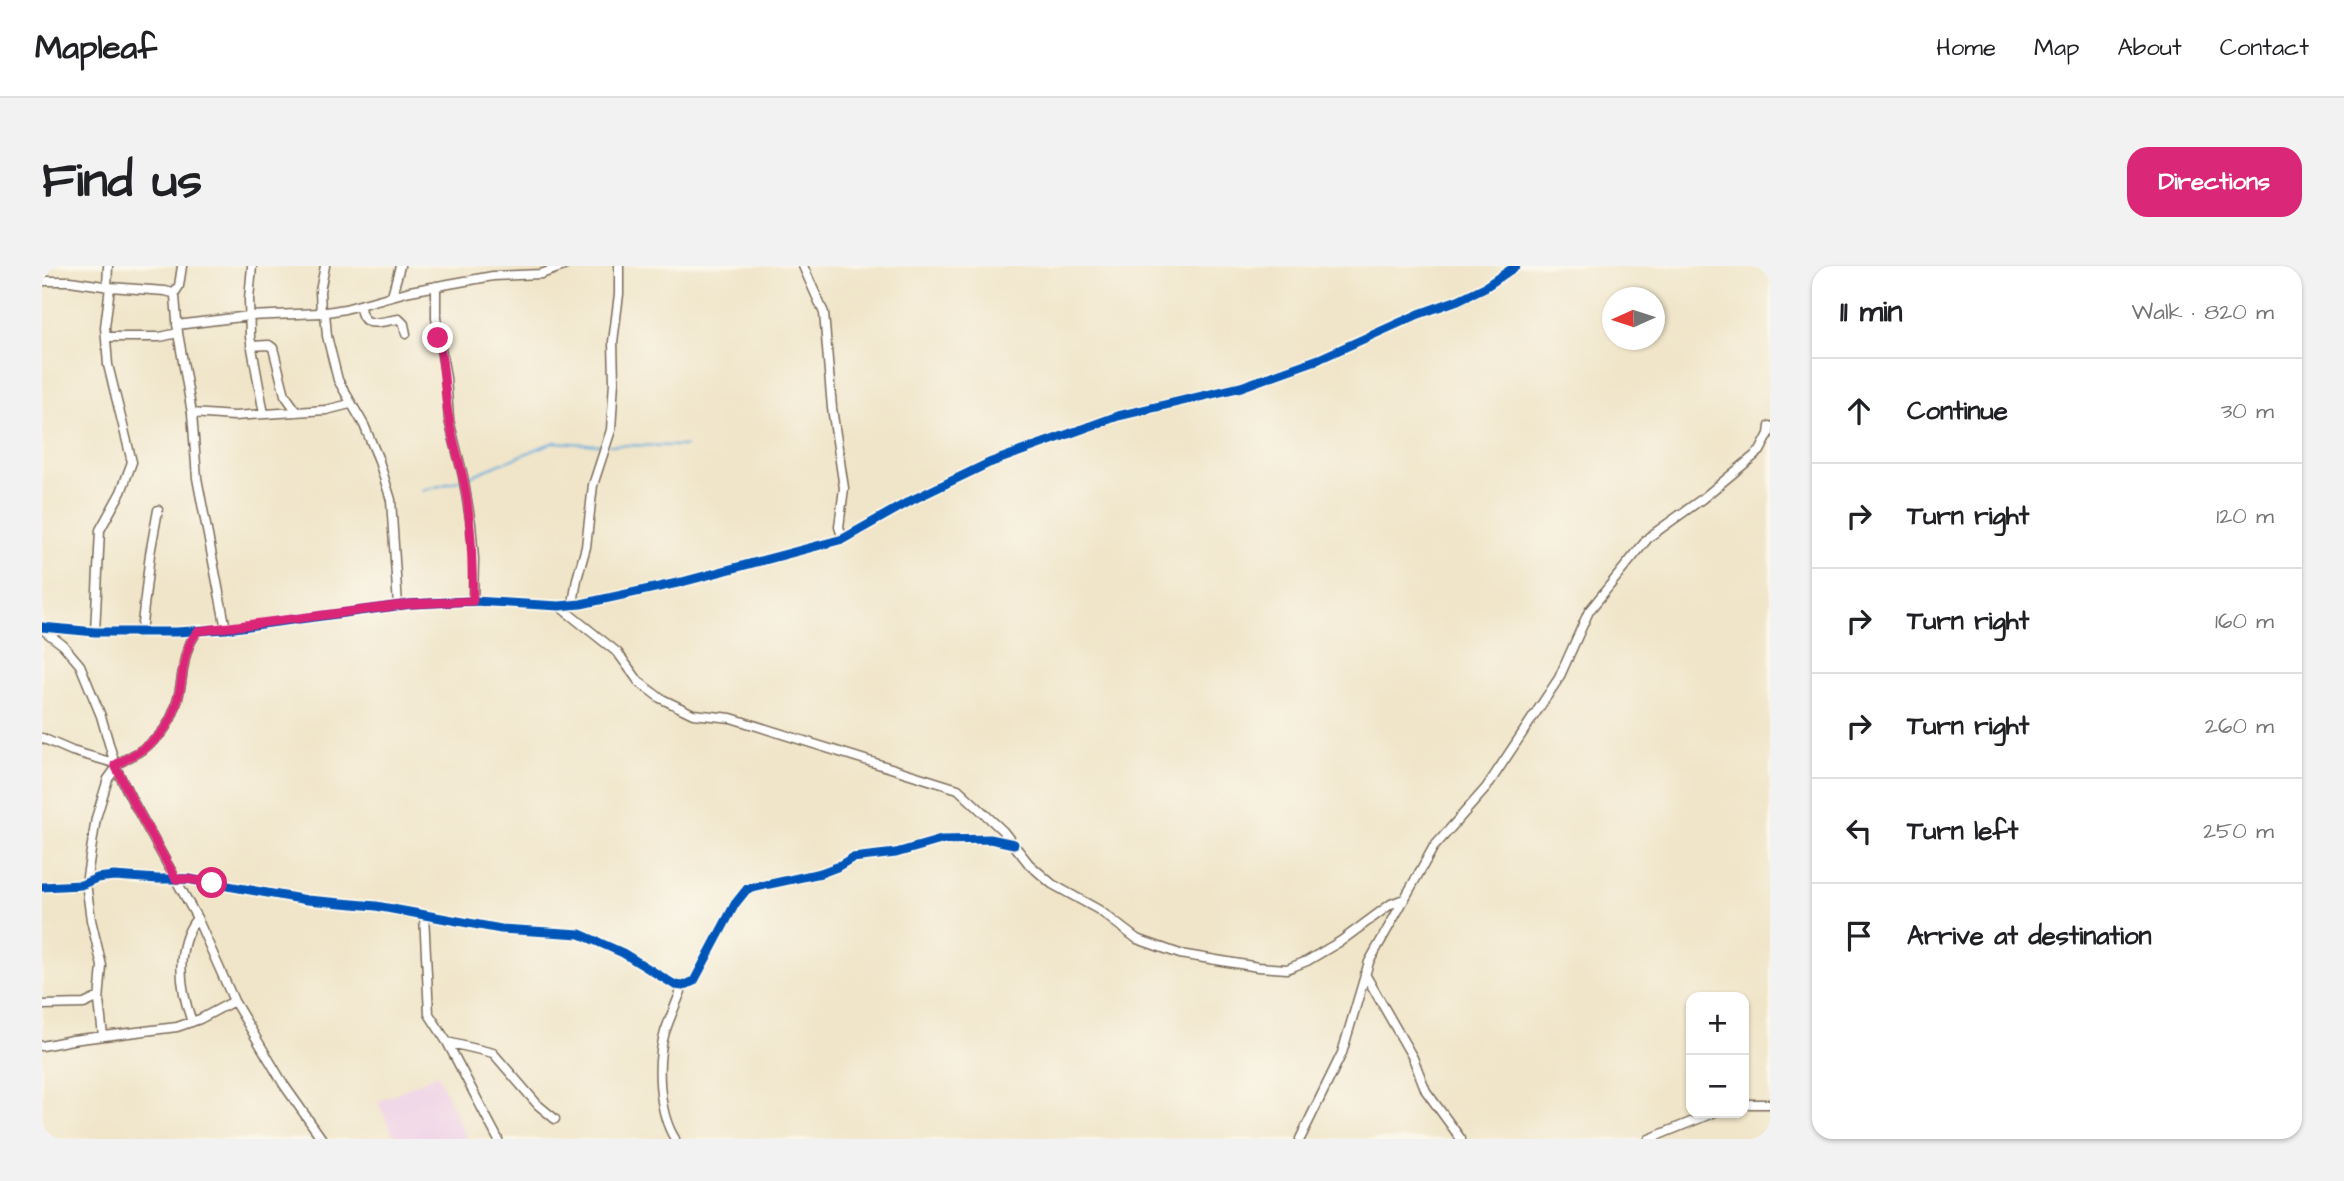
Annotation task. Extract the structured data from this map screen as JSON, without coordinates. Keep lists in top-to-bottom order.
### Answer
{
  "north": "left",
  "page": {
    "header": "Mapleaf",
    "nav": [
      "Home",
      "Map",
      "About",
      "Contact"
    ],
    "buttons": "Directions",
    "title": "Find us",
    "heading": ["11 min", "Walk · 820 m"],
    "list": [
      ["Continue", "30 m"],
      ["Turn right", "120 m"],
      ["Turn right", "160 m"],
      ["Turn right", "260 m"],
      ["Turn left", "250 m"],
      "Arrive at destination"
    ],
    "map_buttons": ["+", "−"]
  }
}
